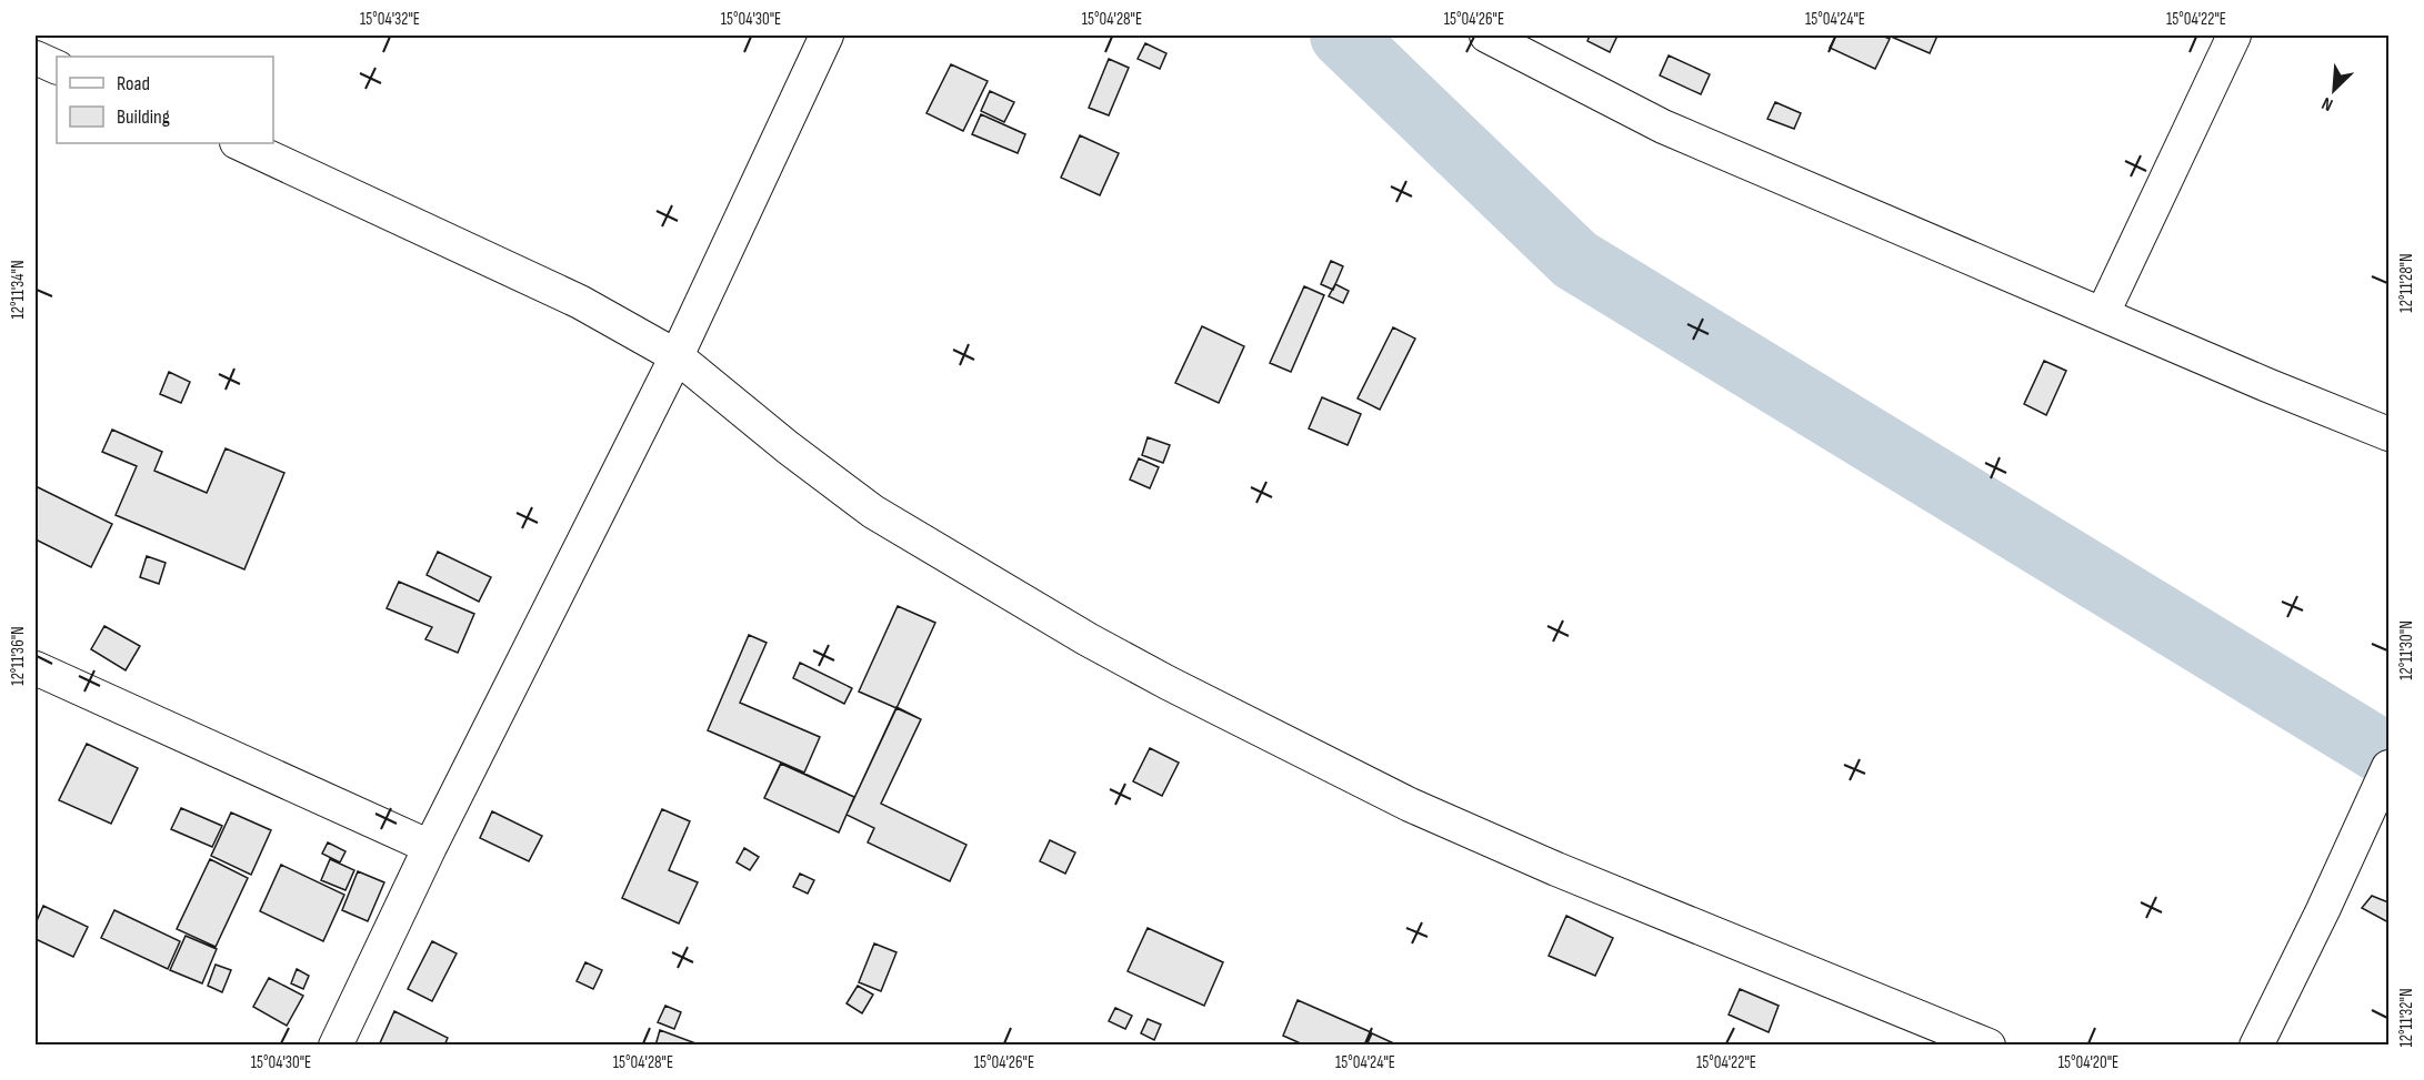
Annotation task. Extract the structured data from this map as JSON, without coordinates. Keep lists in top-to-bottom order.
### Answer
{
  "legend": ["Road", "Building"],
  "north": "bottom left",
  "coordinates": [
    "15°04'32\"E",
    "15°04'30\"E",
    "15°04'28\"E",
    "15°04'26\"E",
    "15°04'24\"E",
    "15°04'22\"E",
    "12°11'28\"N",
    "12°11'34\"N",
    "12°11'30\"N",
    "12°11'36\"N",
    "12°11'32\"N",
    "15°04'20\"E"
  ]
}
